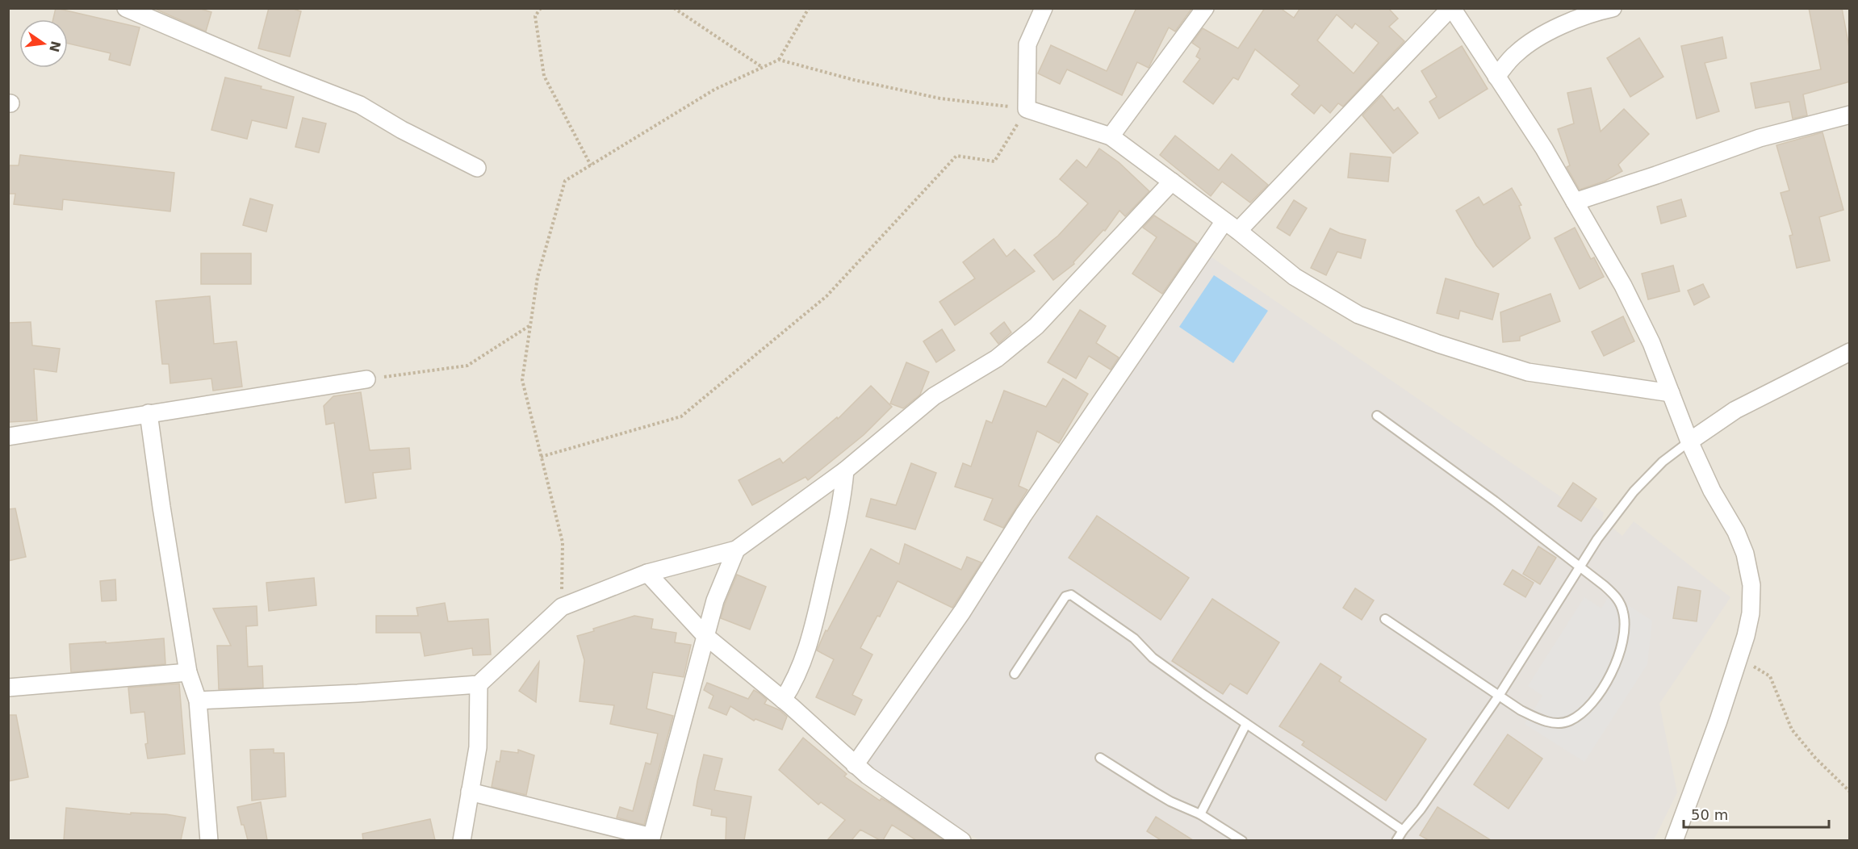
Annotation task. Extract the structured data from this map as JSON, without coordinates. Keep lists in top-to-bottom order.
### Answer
{
  "scale_bar": "50 m",
  "north": "right"
}
